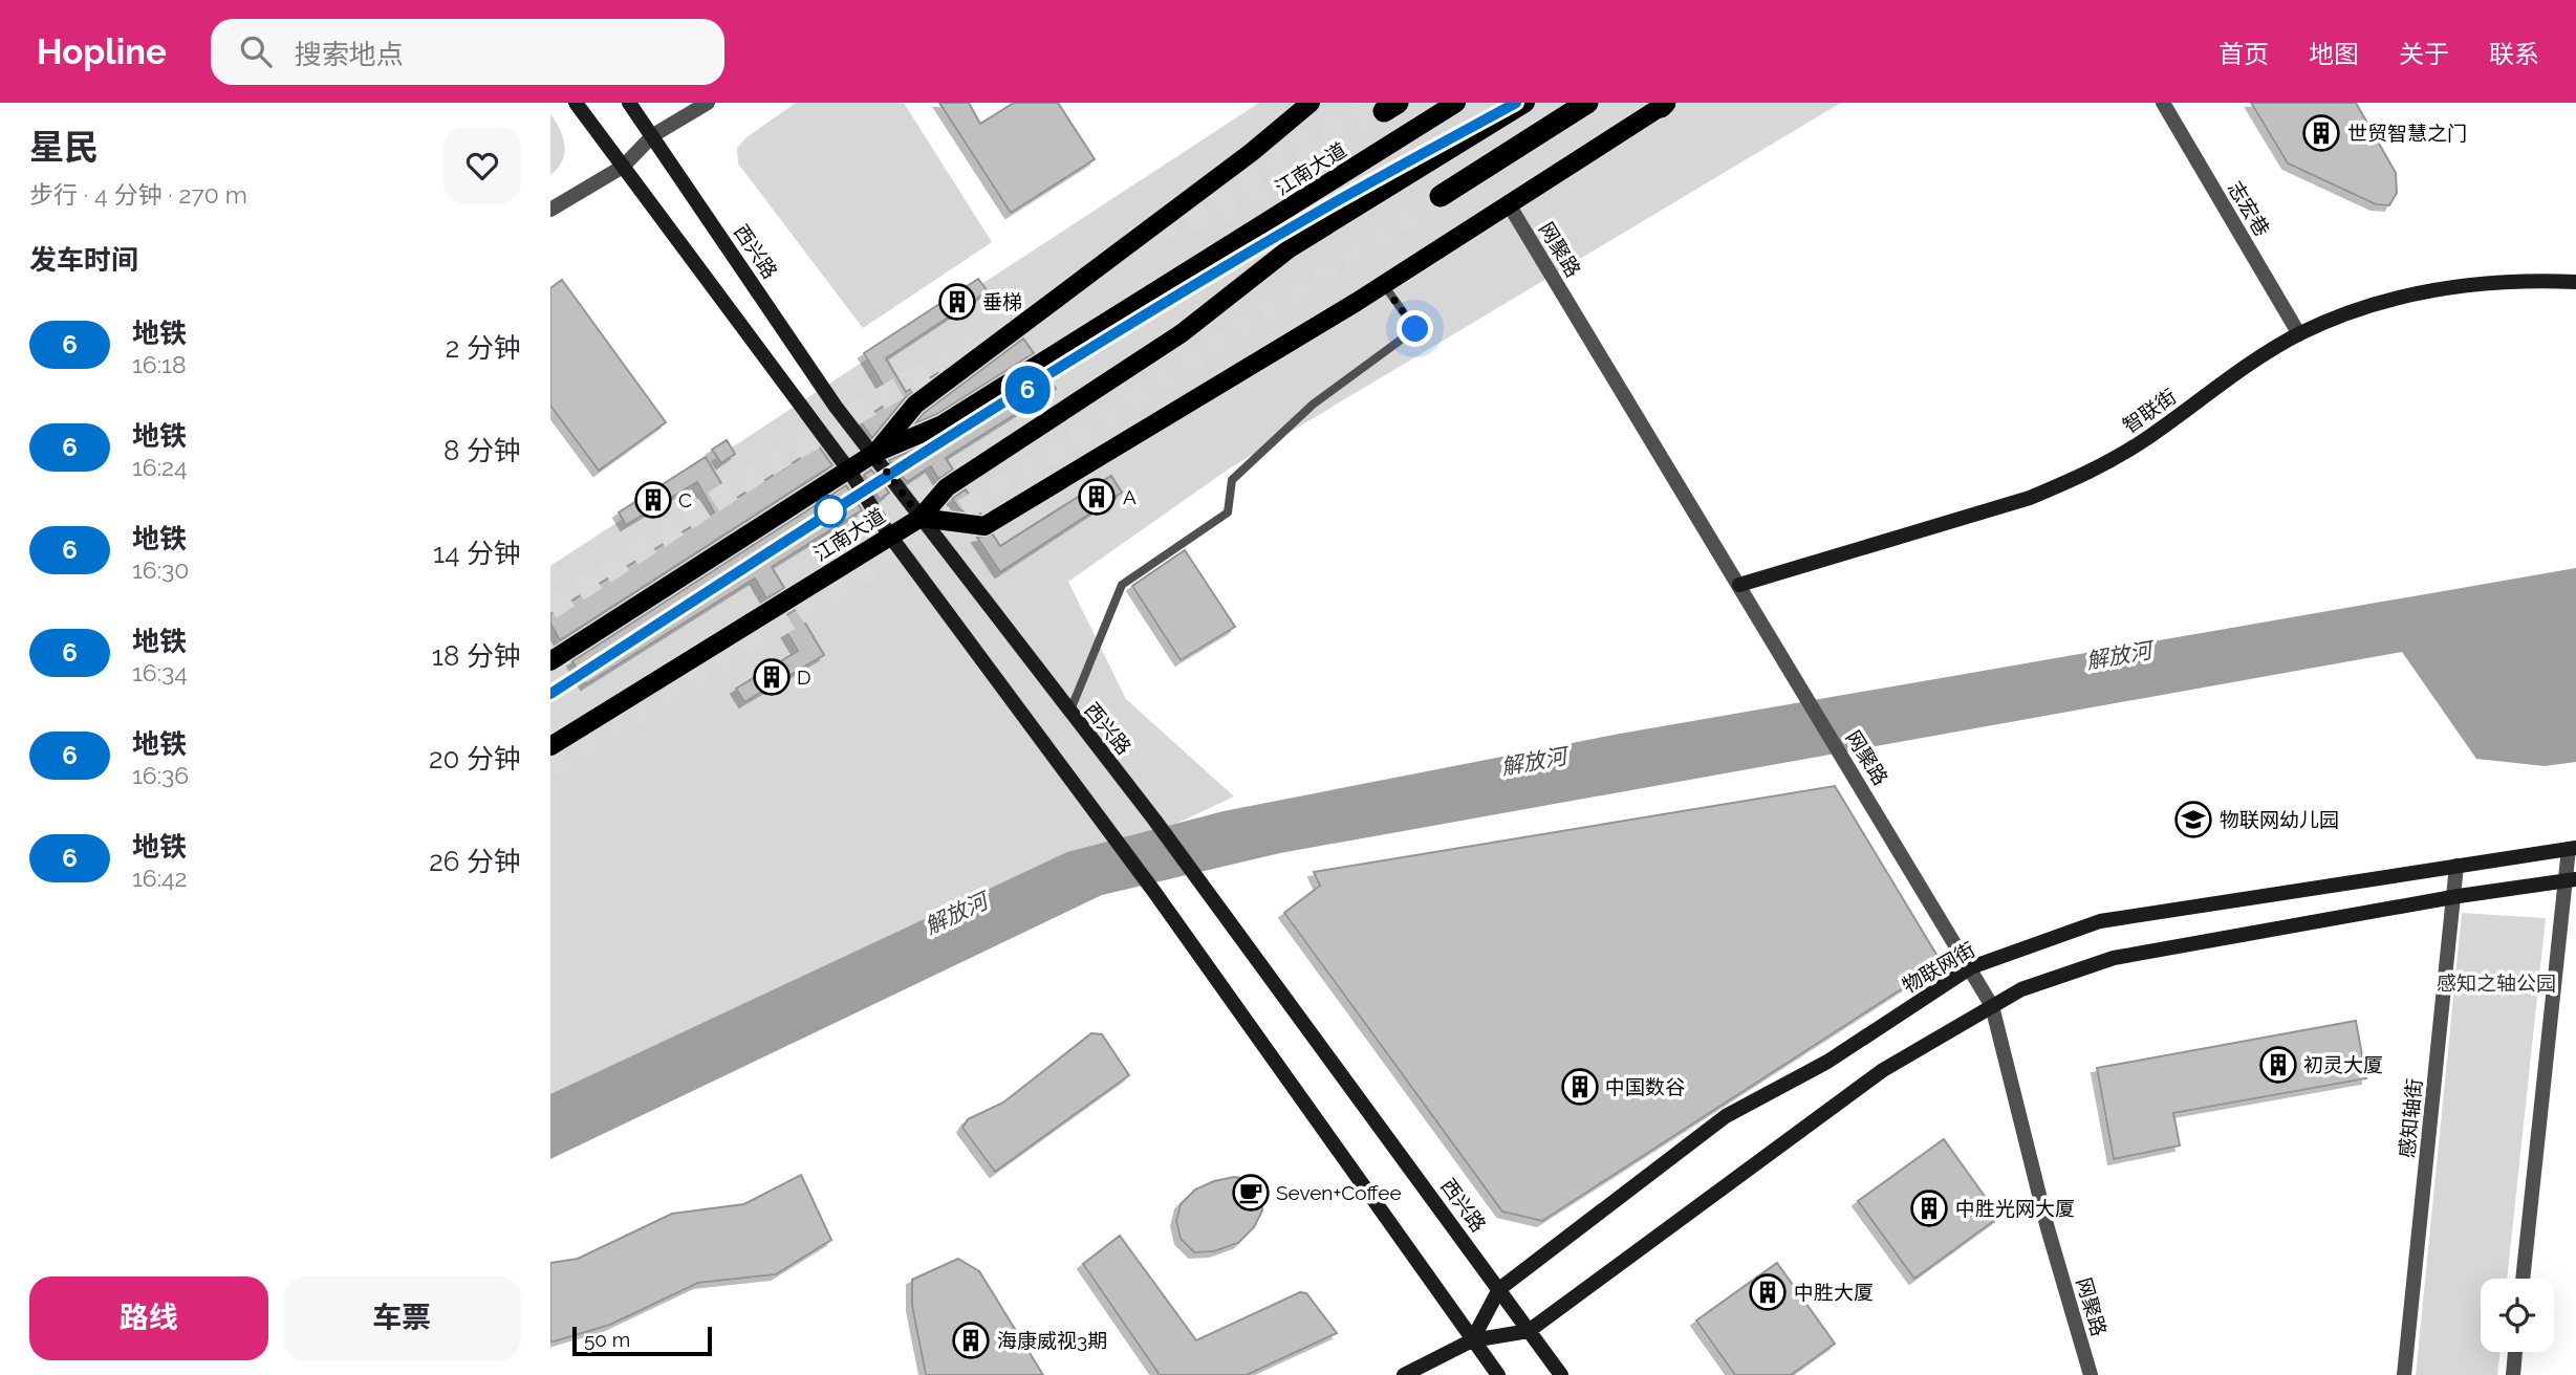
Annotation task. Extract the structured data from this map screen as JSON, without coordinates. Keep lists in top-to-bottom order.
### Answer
{
  "streets": {
    "main road": ["江南大道"],
    "street": [
      "志宏巷",
      "网聚路",
      "西兴路",
      "智联街",
      "物联网街",
      "感知轴街"
    ]
  },
  "crossings": [
    ["江南大道", "西兴路"],
    ["志宏巷", "智联街"],
    ["网聚路", "智联街"],
    ["网聚路", "物联网街"],
    ["西兴路", "物联网街"],
    ["物联网街", "感知轴街"]
  ],
  "water": ["解放河"],
  "parks": ["感知之轴公园"],
  "places": {
    "building": [
      "世贸智慧之门",
      "垂梯",
      "A",
      "C",
      "D",
      "初灵大厦",
      "中国数谷",
      "中胜光网大厦",
      "中胜大厦",
      "海康威视3期"
    ],
    "school or university": ["物联网幼儿园"],
    "cafe": ["Seven+Coffee"]
  },
  "lines": ["metro line 6"],
  "scale_bar": "50 m",
  "page": {
    "header": "Hopline",
    "search": "搜索地点",
    "nav": [
      "首页",
      "地图",
      "关于",
      "联系"
    ],
    "heading": [
      ["星民", "步行 · 4 分钟 · 270 m"],
      "发车时间"
    ],
    "on_map": "6",
    "list": [
      {
        "mark": "6",
        "name": "地铁",
        "note": "16:18",
        "value": "2 分钟"
      },
      {
        "mark": "6",
        "name": "地铁",
        "note": "16:24",
        "value": "8 分钟"
      },
      {
        "mark": "6",
        "name": "地铁",
        "note": "16:30",
        "value": "14 分钟"
      },
      {
        "mark": "6",
        "name": "地铁",
        "note": "16:34",
        "value": "18 分钟"
      },
      {
        "mark": "6",
        "name": "地铁",
        "note": "16:36",
        "value": "20 分钟"
      },
      {
        "mark": "6",
        "name": "地铁",
        "note": "16:42",
        "value": "26 分钟"
      }
    ],
    "buttons": ["路线", "车票"],
    "scale": "50 m"
  }
}
